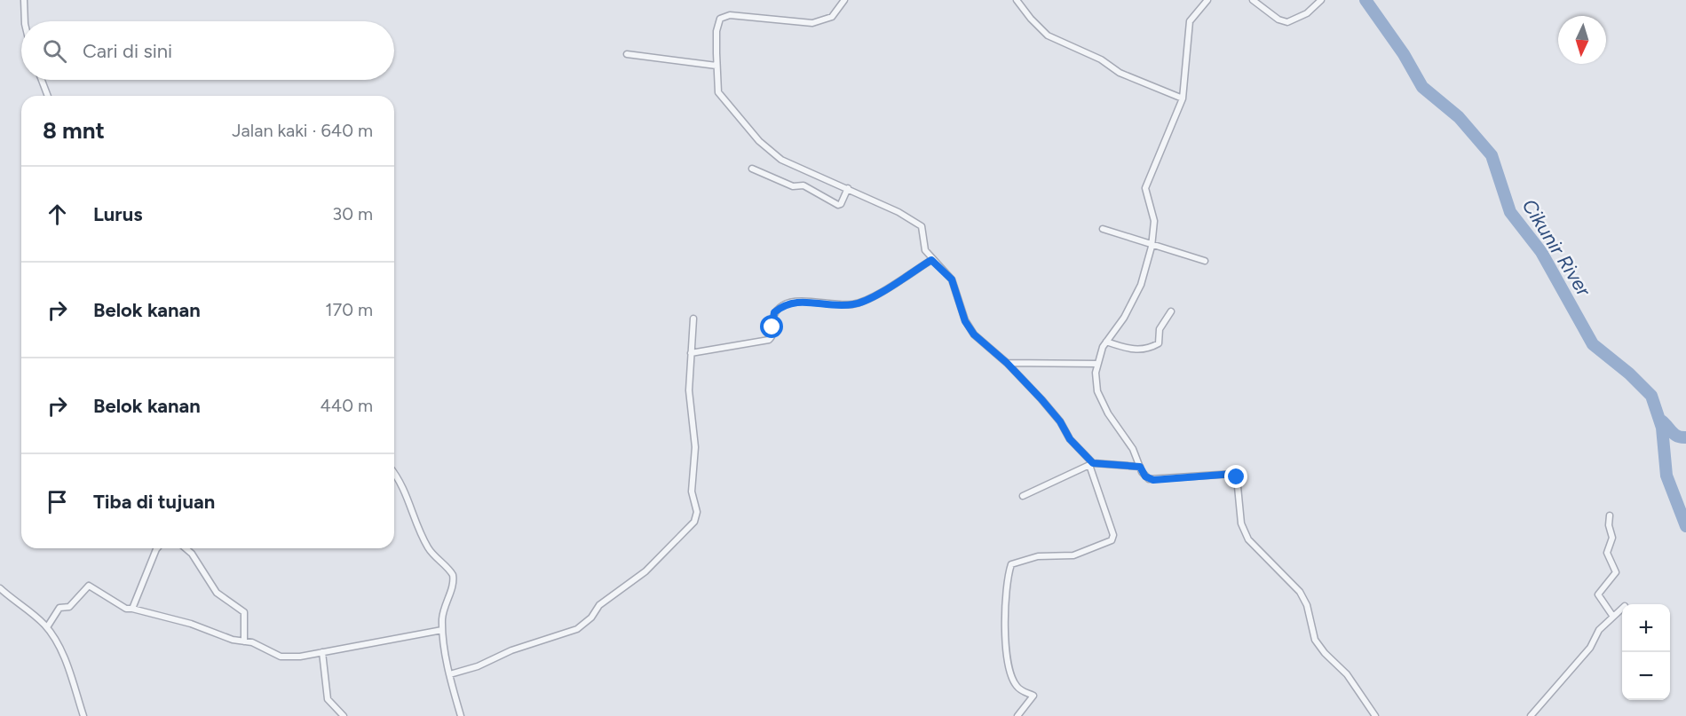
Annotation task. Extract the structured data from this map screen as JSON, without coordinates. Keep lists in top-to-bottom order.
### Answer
{
  "water": ["Cikunir River"],
  "north": "bottom",
  "page": {
    "search": "Cari di sini",
    "heading": ["8 mnt", "Jalan kaki · 640 m"],
    "list": [
      ["Lurus", "30 m"],
      ["Belok kanan", "170 m"],
      ["Belok kanan", "440 m"],
      "Tiba di tujuan"
    ],
    "map_buttons": ["+", "−"]
  }
}
